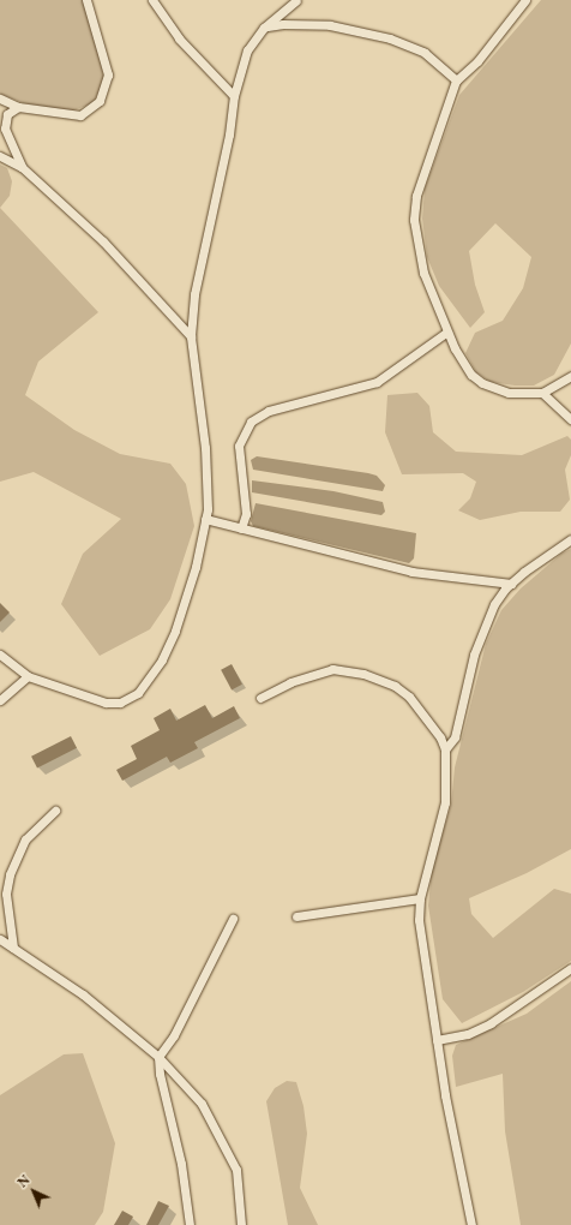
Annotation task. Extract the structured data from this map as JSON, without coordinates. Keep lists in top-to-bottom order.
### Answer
{
  "north": "top left"
}
